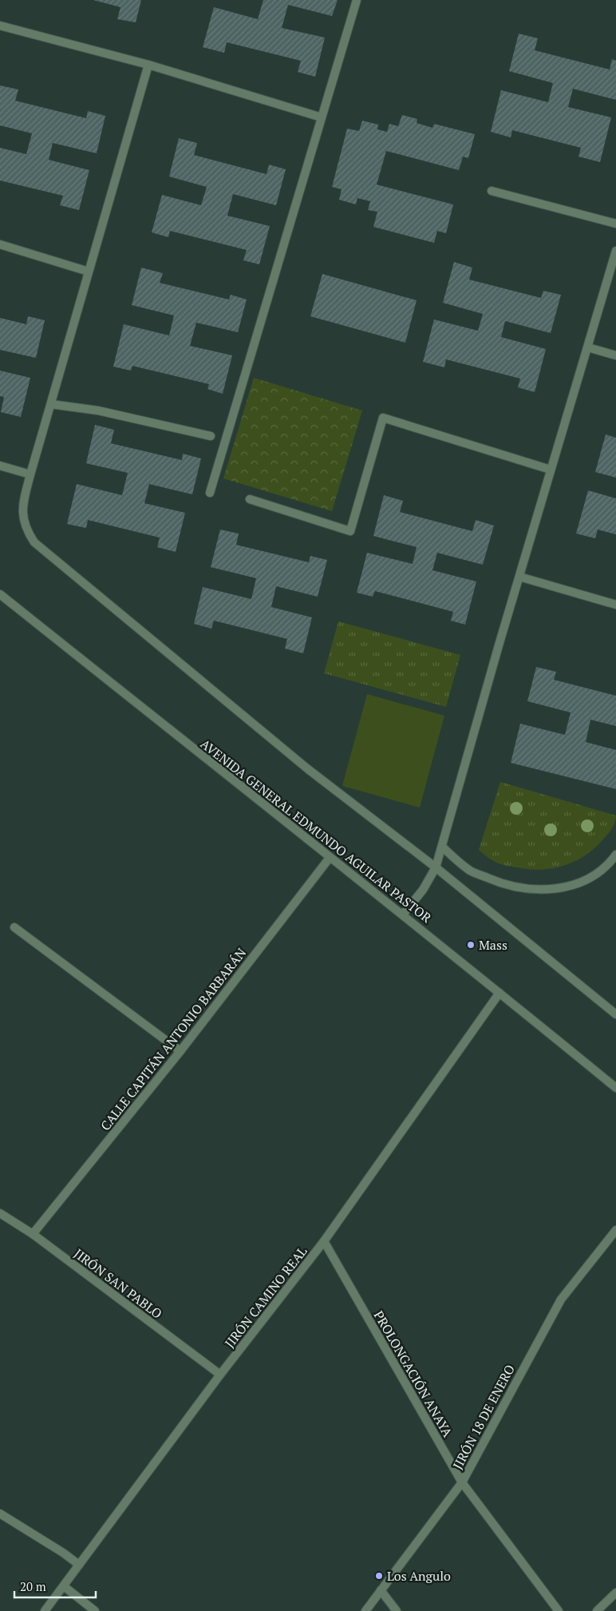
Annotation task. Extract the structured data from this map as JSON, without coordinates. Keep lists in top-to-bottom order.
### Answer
{
  "streets": {
    "street": [
      "AVENIDA GENERAL EDMUNDO AGUILAR PASTOR",
      "CALLE CAPITÁN ANTONIO BARBARÁN",
      "JIRÓN SAN PABLO",
      "JIRÓN CAMINO REAL",
      "PROLONGACIÓN ANAYA",
      "JIRÓN 18 DE ENERO"
    ]
  },
  "crossings": [
    ["AVENIDA GENERAL EDMUNDO AGUILAR PASTOR", "CALLE CAPITÁN ANTONIO BARBARÁN"],
    ["AVENIDA GENERAL EDMUNDO AGUILAR PASTOR", "JIRÓN CAMINO REAL"],
    ["CALLE CAPITÁN ANTONIO BARBARÁN", "JIRÓN SAN PABLO"],
    ["JIRÓN SAN PABLO", "JIRÓN CAMINO REAL"],
    ["JIRÓN CAMINO REAL", "PROLONGACIÓN ANAYA"],
    ["PROLONGACIÓN ANAYA", "JIRÓN 18 DE ENERO"]
  ],
  "places": ["Mass", "Los Angulo"],
  "scale_bar": "20 m"
}
